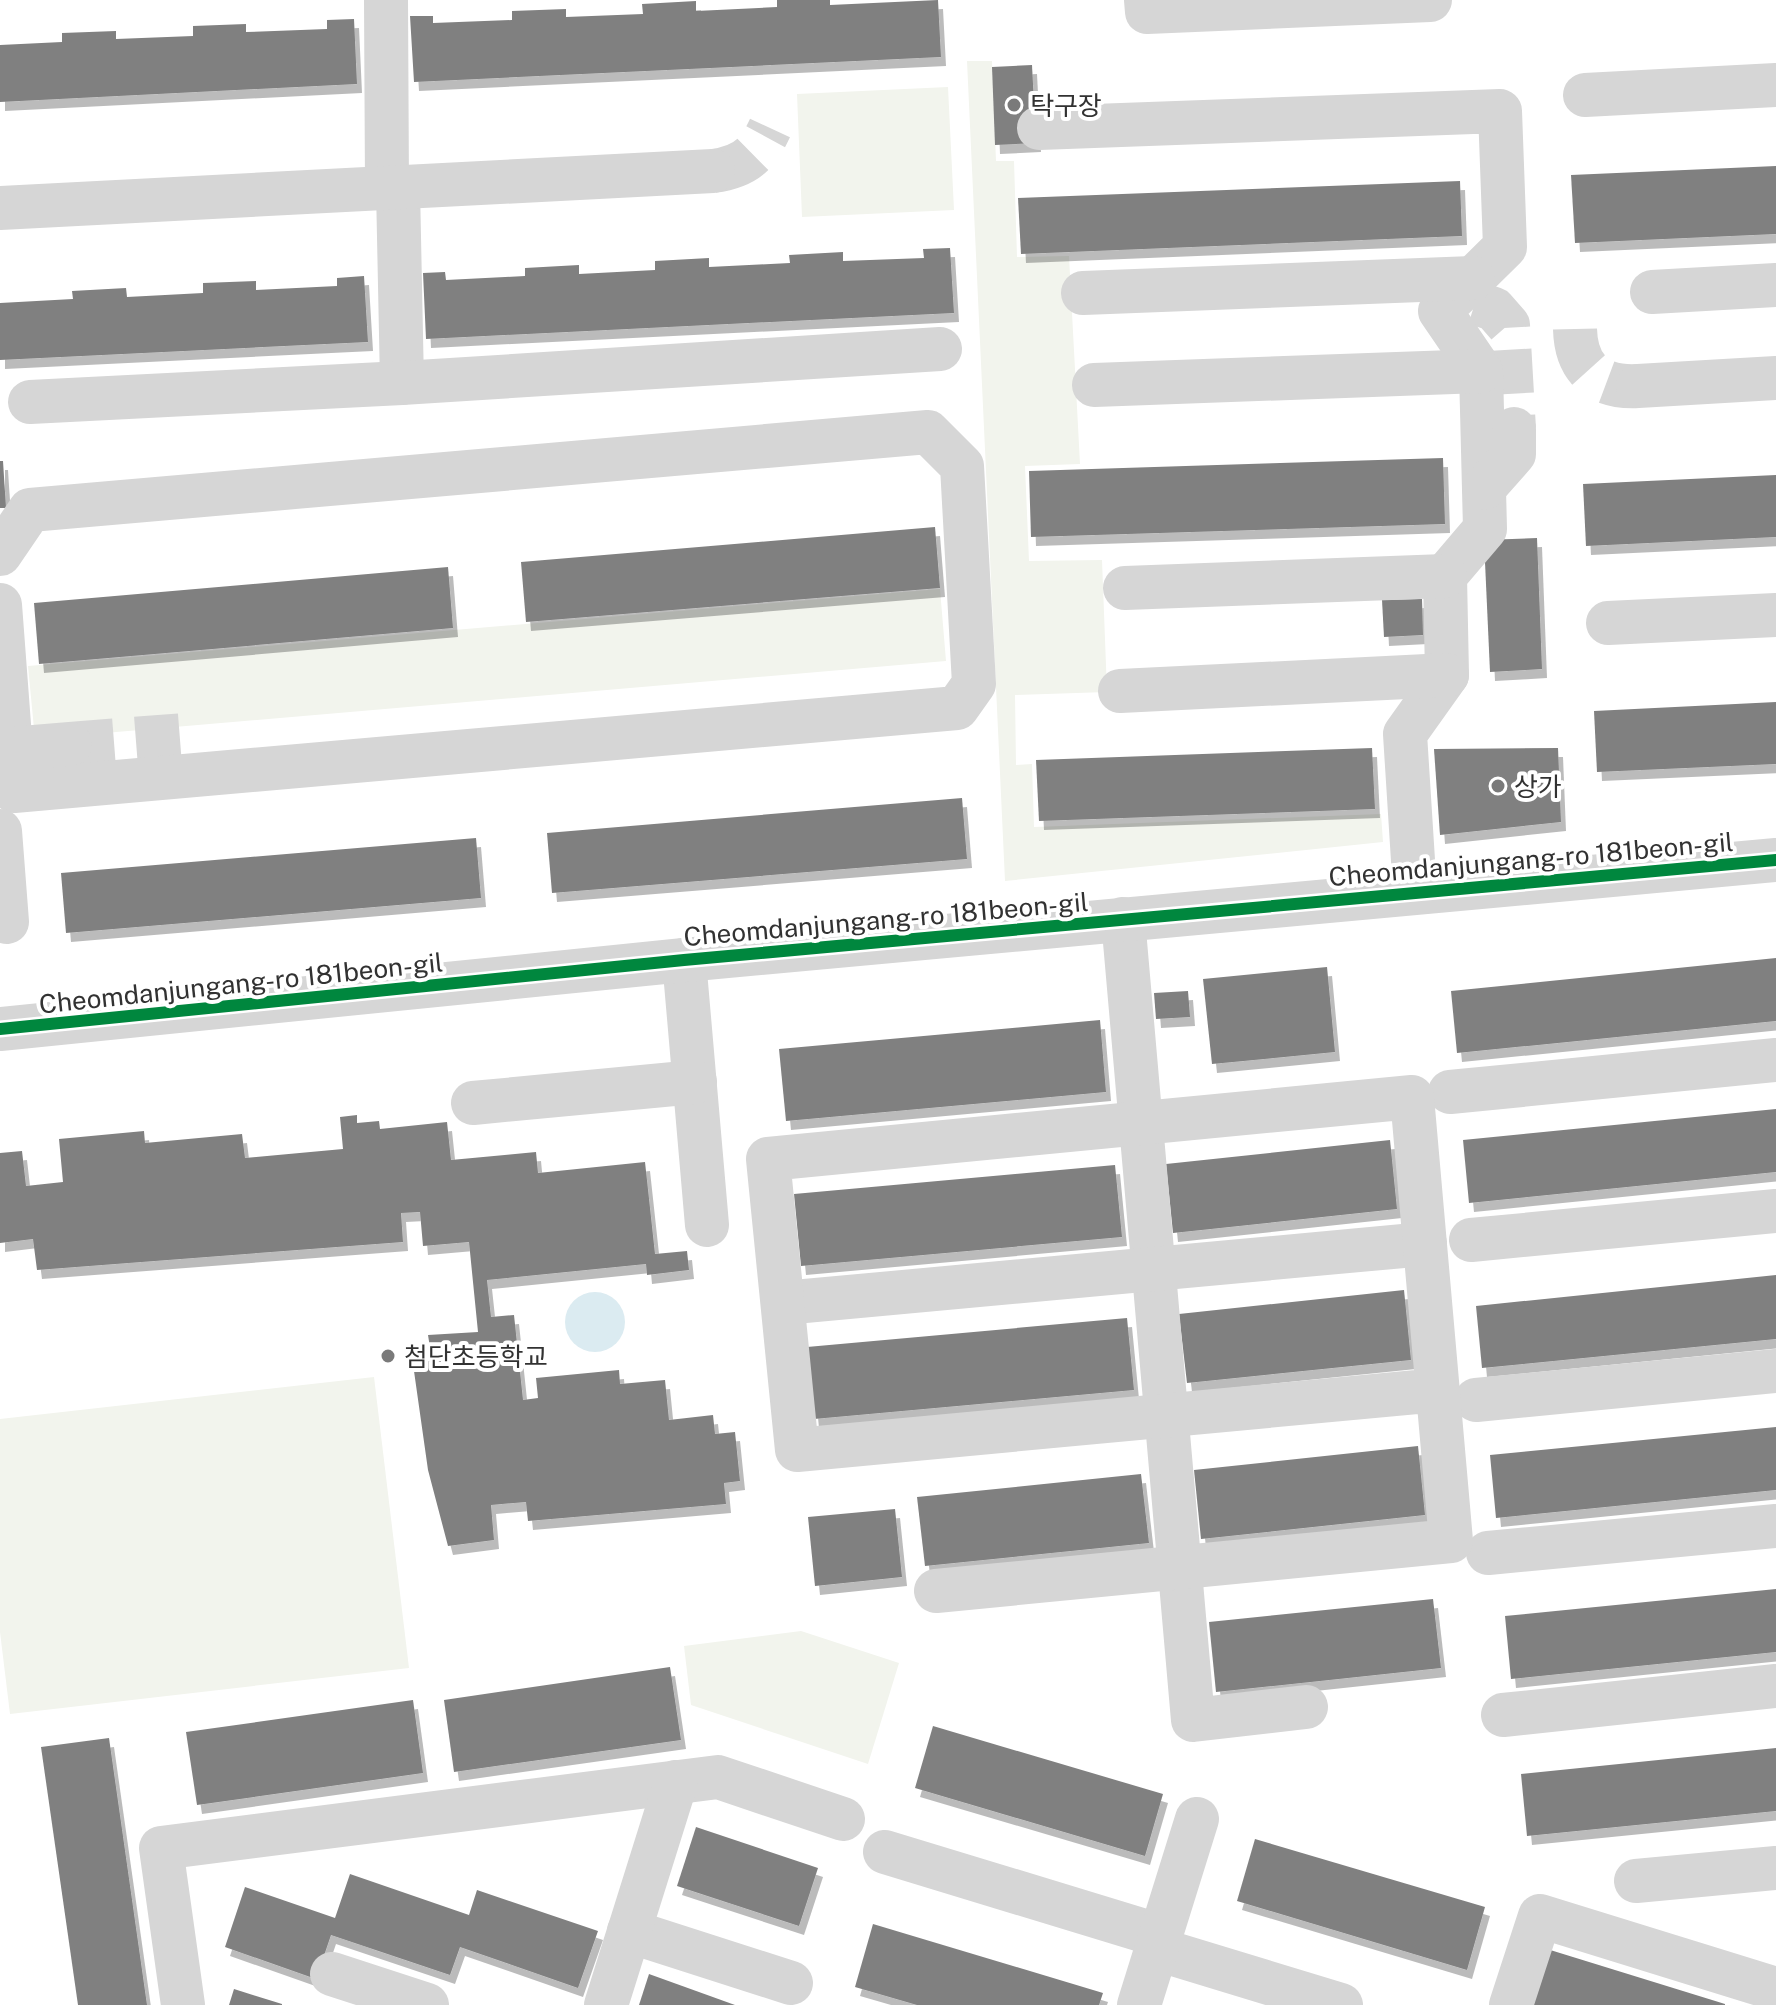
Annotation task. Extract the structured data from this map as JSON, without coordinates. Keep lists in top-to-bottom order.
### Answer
{
  "streets": {
    "street": ["Cheomdanjungang-ro 181beon-gil"]
  },
  "places": ["탁구장", "상가", "첨단초등학교"]
}
